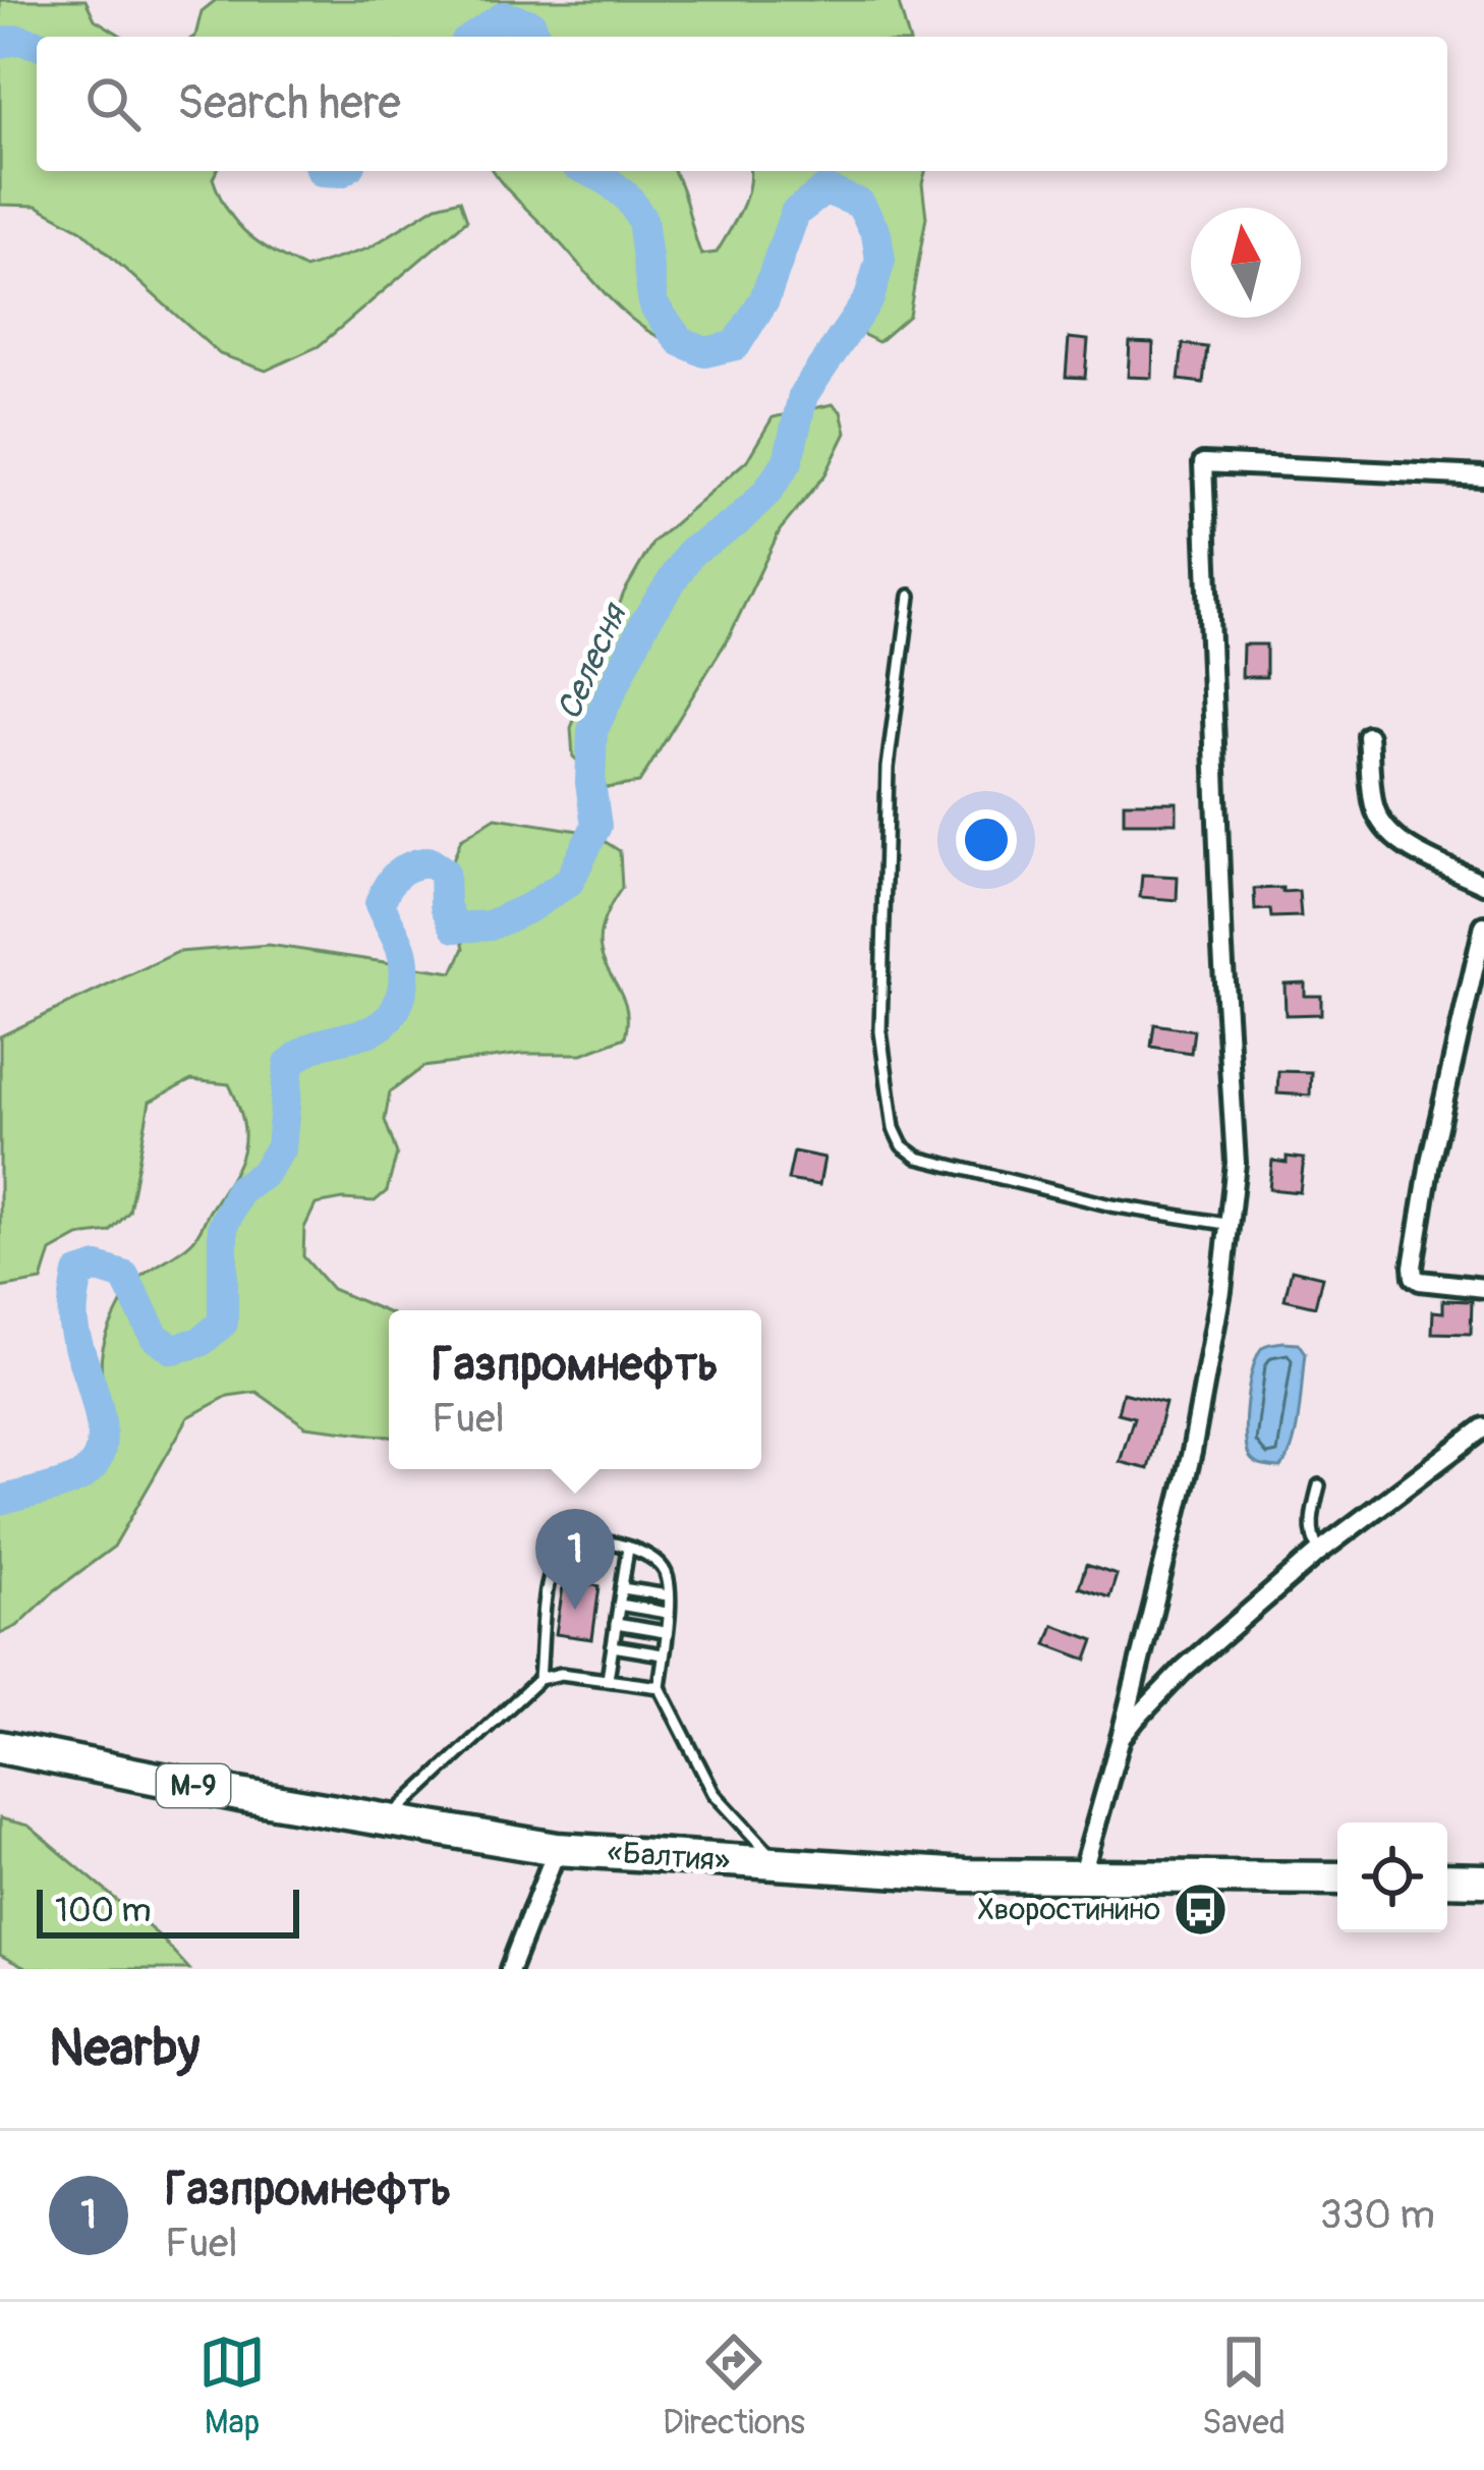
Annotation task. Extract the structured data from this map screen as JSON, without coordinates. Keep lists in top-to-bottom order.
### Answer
{
  "streets": {
    "highway": ["М-9", "«Балтия»"]
  },
  "water": ["Селесня"],
  "places": {
    "bus stop": ["Хворостинино"]
  },
  "scale_bar": "100 m",
  "north": "top",
  "page": {
    "search": "Search here",
    "popup": ["Газпромнефть", "Fuel"],
    "pins": "1",
    "scale": "100 m",
    "heading": "Nearby",
    "list": [
      {
        "mark": "1",
        "name": "Газпромнефть",
        "note": "Fuel",
        "value": "330 m"
      }
    ],
    "nav": ["Map", "Directions", "Saved"]
  }
}
